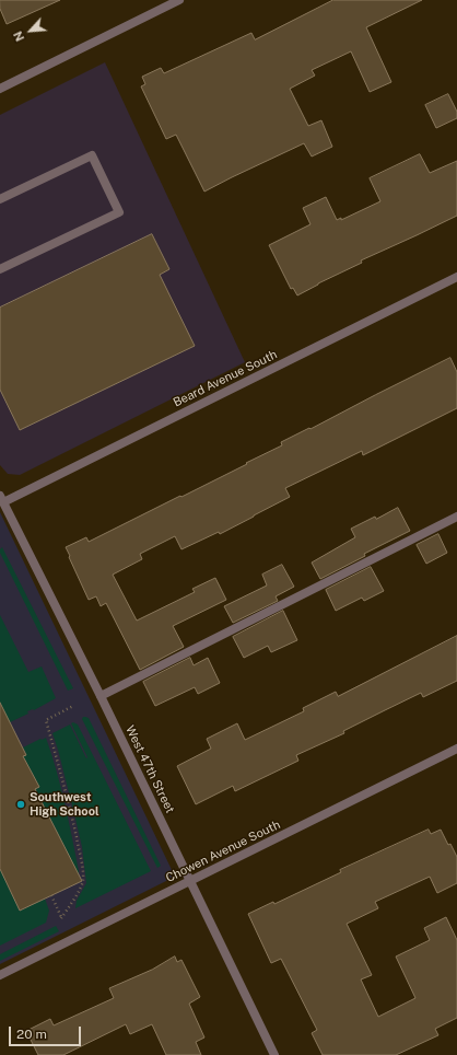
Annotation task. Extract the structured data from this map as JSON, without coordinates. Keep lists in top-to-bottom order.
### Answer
{
  "streets": {
    "street": ["Beard Avenue South", "West 47th Street", "Chowen Avenue South"]
  },
  "crossings": [
    ["Beard Avenue South", "West 47th Street"],
    ["West 47th Street", "Chowen Avenue South"]
  ],
  "places": ["Southwest High School"],
  "scale_bar": "20 m",
  "north": "bottom left"
}
